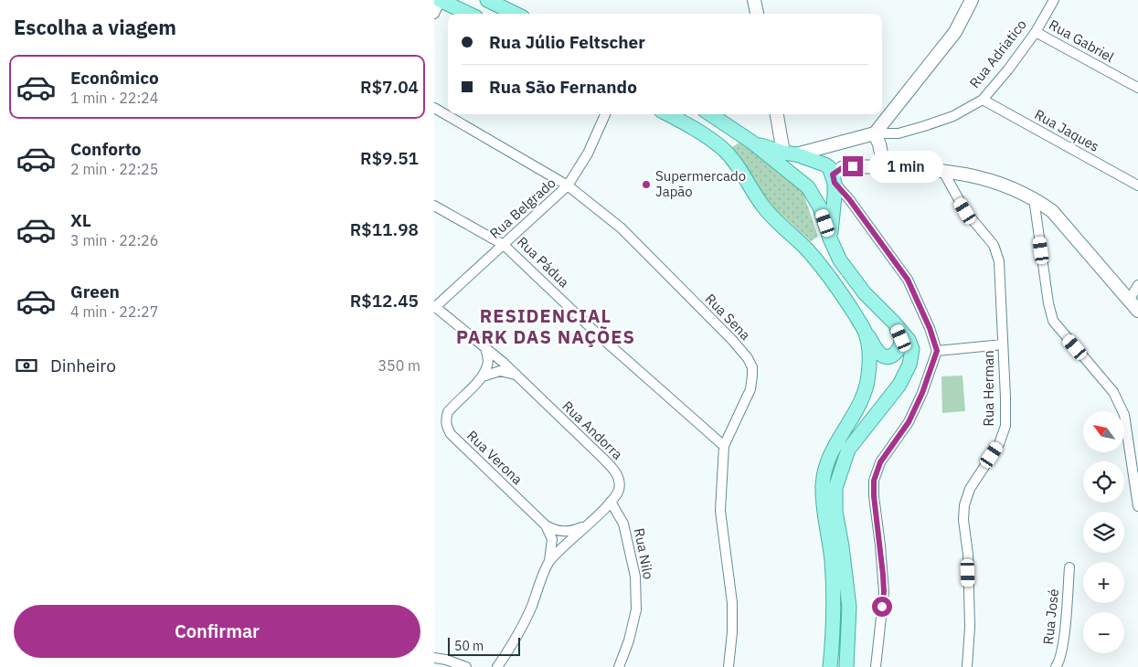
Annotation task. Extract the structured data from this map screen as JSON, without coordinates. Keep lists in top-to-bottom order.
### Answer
{
  "streets": {
    "main road": ["Rua Adriatico"],
    "street": [
      "Rua Gabriel",
      "Rua Jaques",
      "Rua Belgrado",
      "Rua Pádua",
      "Rua Sena",
      "Rua Herman",
      "Rua Andorra",
      "Rua Verona",
      "Rua Nilo",
      "Rua José"
    ]
  },
  "crossings": [
    ["Rua Gabriel", "Rua Adriatico"],
    ["Rua Adriatico", "Rua Jaques"],
    ["Rua Belgrado", "Rua Pádua"],
    ["Rua Belgrado", "Rua Sena"],
    ["Rua Belgrado", "Rua Andorra"],
    ["Rua Pádua", "Rua Sena"],
    ["Rua Andorra", "Rua Nilo"]
  ],
  "districts": ["RESIDENCIAL PARK DAS NAÇÕES"],
  "places": ["Supermercado Japão"],
  "scale_bar": "50 m",
  "north": "top left",
  "page": {
    "heading": "Escolha a viagem",
    "banner": ["Rua Júlio Feltscher", "Rua São Fernando"],
    "list": [
      {
        "name": "Econômico",
        "note": "1 min · 22:24",
        "value": "R$7.04"
      },
      {
        "name": "Conforto",
        "note": "2 min · 22:25",
        "value": "R$9.51"
      },
      {
        "name": "XL",
        "note": "3 min · 22:26",
        "value": "R$11.98"
      },
      {
        "name": "Green",
        "note": "4 min · 22:27",
        "value": "R$12.45"
      }
    ],
    "bubble": "1 min",
    "pay": ["Dinheiro", "350 m"],
    "map_buttons": ["+", "−"],
    "buttons": "Confirmar",
    "scale": "50 m"
  }
}
